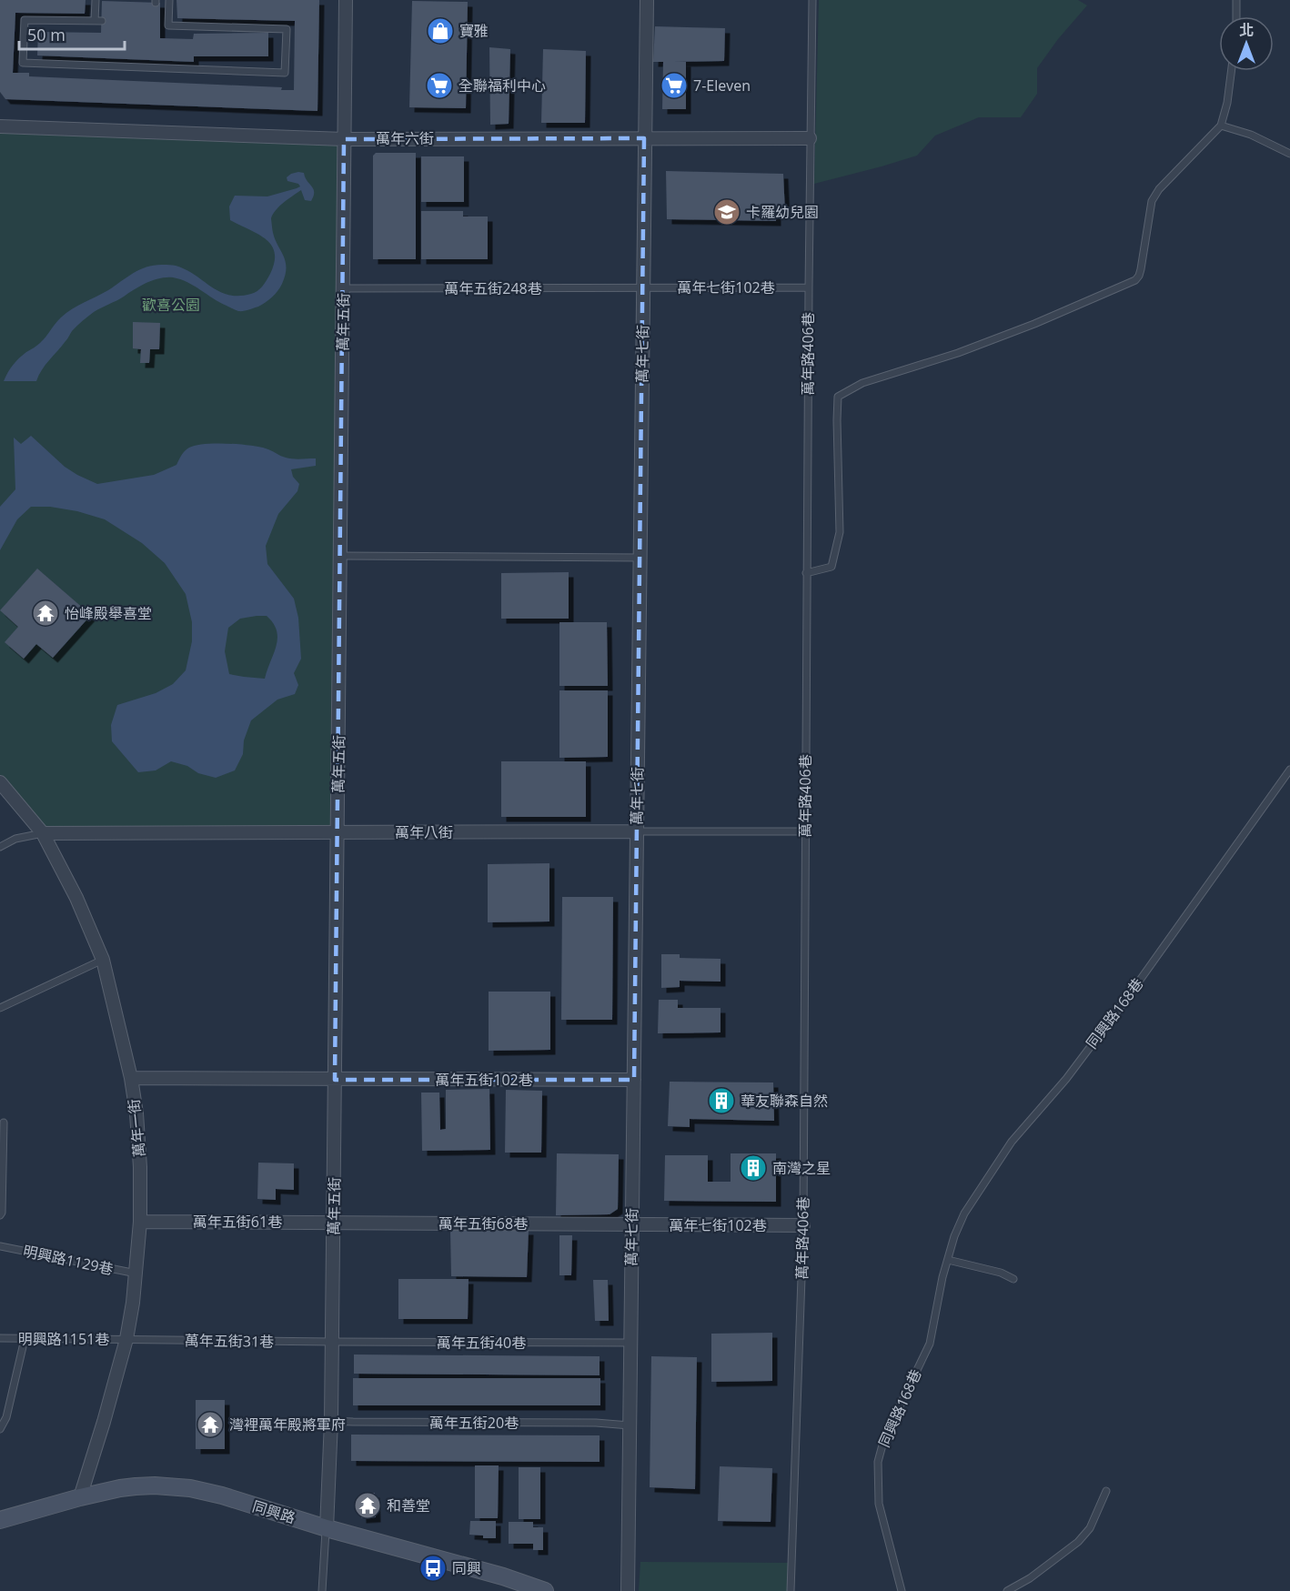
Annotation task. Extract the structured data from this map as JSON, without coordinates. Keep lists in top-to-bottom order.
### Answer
{
  "streets": {
    "street": [
      "萬年六街",
      "萬年七街102巷",
      "萬年五街",
      "萬年七街",
      "萬年八街",
      "萬年五街102巷",
      "萬年一街",
      "萬年五街61巷",
      "萬年五街68巷",
      "同興路"
    ],
    "lane": [
      "萬年五街248巷",
      "萬年路406巷",
      "同興路168巷",
      "明興路1129巷",
      "明興路1151巷",
      "萬年五街31巷",
      "萬年五街40巷",
      "萬年五街20巷"
    ]
  },
  "crossings": [
    ["萬年六街", "萬年五街"],
    ["萬年六街", "萬年七街"],
    ["萬年六街", "萬年路406巷"],
    ["萬年七街102巷", "萬年五街248巷"],
    ["萬年七街102巷", "萬年七街"],
    ["萬年七街102巷", "萬年路406巷"],
    ["萬年七街102巷", "萬年五街68巷"],
    ["萬年五街248巷", "萬年五街"],
    ["萬年五街248巷", "萬年七街"],
    ["萬年五街", "萬年八街"],
    ["萬年五街", "萬年五街102巷"],
    ["萬年五街", "萬年五街61巷"],
    ["萬年五街", "萬年五街68巷"],
    ["萬年五街", "萬年五街31巷"],
    ["萬年五街", "萬年五街40巷"],
    ["萬年五街", "萬年五街20巷"],
    ["萬年五街", "同興路"],
    ["萬年七街", "萬年八街"],
    ["萬年七街", "萬年五街102巷"],
    ["萬年七街", "萬年五街68巷"],
    ["萬年七街", "萬年五街40巷"],
    ["萬年七街", "萬年五街20巷"],
    ["萬年路406巷", "萬年八街"],
    ["萬年八街", "萬年一街"],
    ["萬年五街102巷", "萬年一街"],
    ["萬年一街", "萬年五街61巷"],
    ["萬年一街", "明興路1129巷"],
    ["萬年一街", "明興路1151巷"],
    ["萬年一街", "萬年五街31巷"],
    ["萬年一街", "同興路"],
    ["萬年五街61巷", "萬年五街68巷"],
    ["明興路1151巷", "萬年五街31巷"],
    ["萬年五街31巷", "萬年五街40巷"]
  ],
  "parks": ["歡喜公園"],
  "places": {
    "shop": ["寶雅"],
    "supermarket": ["全聯福利中心", "7-Eleven"],
    "school or university": ["卡羅幼兒園"],
    "temple": ["怡峰殿舉喜堂", "灣裡萬年殿將軍府", "和善堂"],
    "building": ["華友聯森自然", "南灣之星"],
    "bus stop": ["同興"]
  },
  "scale_bar": "50 m",
  "north": "top"
}
